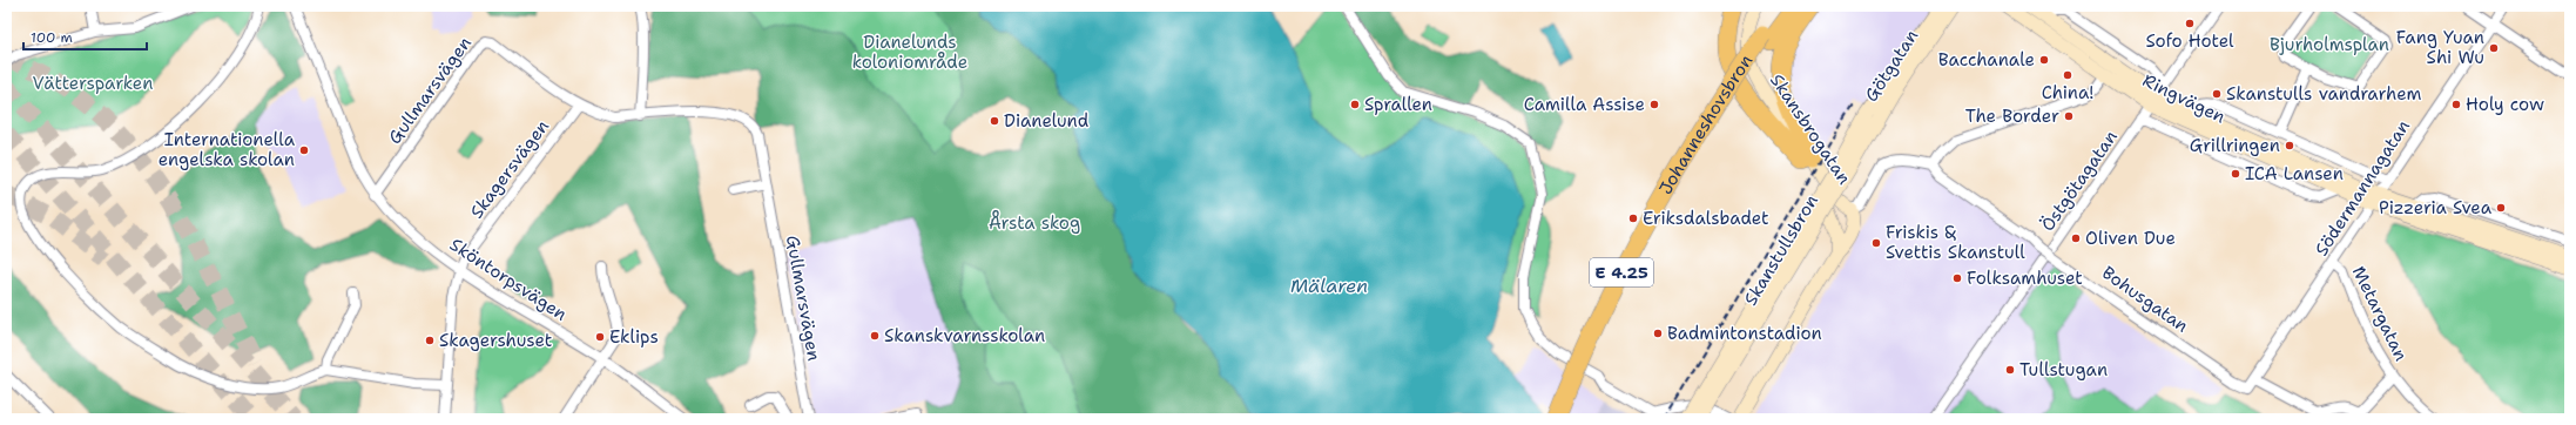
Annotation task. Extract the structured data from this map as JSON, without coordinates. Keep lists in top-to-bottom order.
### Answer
{
  "streets": {
    "highway": ["Johanneshovsbron", "E 4.25"],
    "main road": [
      "Götgatan",
      "Ringvägen",
      "Skansbrogatan",
      "Skanstullsbron"
    ],
    "street": [
      "Gullmarsvägen",
      "Skagersvägen",
      "Östgötagatan",
      "Södermannagatan",
      "Sköntorpsvägen",
      "Bohusgatan",
      "Metargatan"
    ]
  },
  "crossings": [
    ["Götgatan", "Skanstullsbron"],
    ["Gullmarsvägen", "Skagersvägen"],
    ["Gullmarsvägen", "Sköntorpsvägen"],
    ["Ringvägen", "Östgötagatan"],
    ["Ringvägen", "Södermannagatan"],
    ["Johanneshovsbron", "E 4.25"],
    ["Skagersvägen", "Sköntorpsvägen"],
    ["Södermannagatan", "Bohusgatan"],
    ["Södermannagatan", "Metargatan"]
  ],
  "water": ["Mälaren"],
  "parks": [
    "Dianelunds koloniområde",
    "Bjurholmsplan",
    "Vättersparken",
    "Årsta skog"
  ],
  "places": [
    "Sofo Hotel",
    "Fang Yuan Shi Wu",
    "Bacchanale",
    "China!",
    "Skanstulls vandrarhem",
    "Sprallen",
    "Camilla Assise",
    "Holy cow",
    "The Border",
    "Dianelund",
    "Grillringen",
    "Internationella engelska skolan",
    "ICA Lansen",
    "Pizzeria Svea",
    "Eriksdalsbadet",
    "Oliven Due",
    "Friskis & Svettis Skanstull",
    "Folksamhuset",
    "Badmintonstadion",
    "Skanskvarnsskolan",
    "Eklips",
    "Skagershuset",
    "Tullstugan"
  ],
  "scale_bar": "100 m"
}
